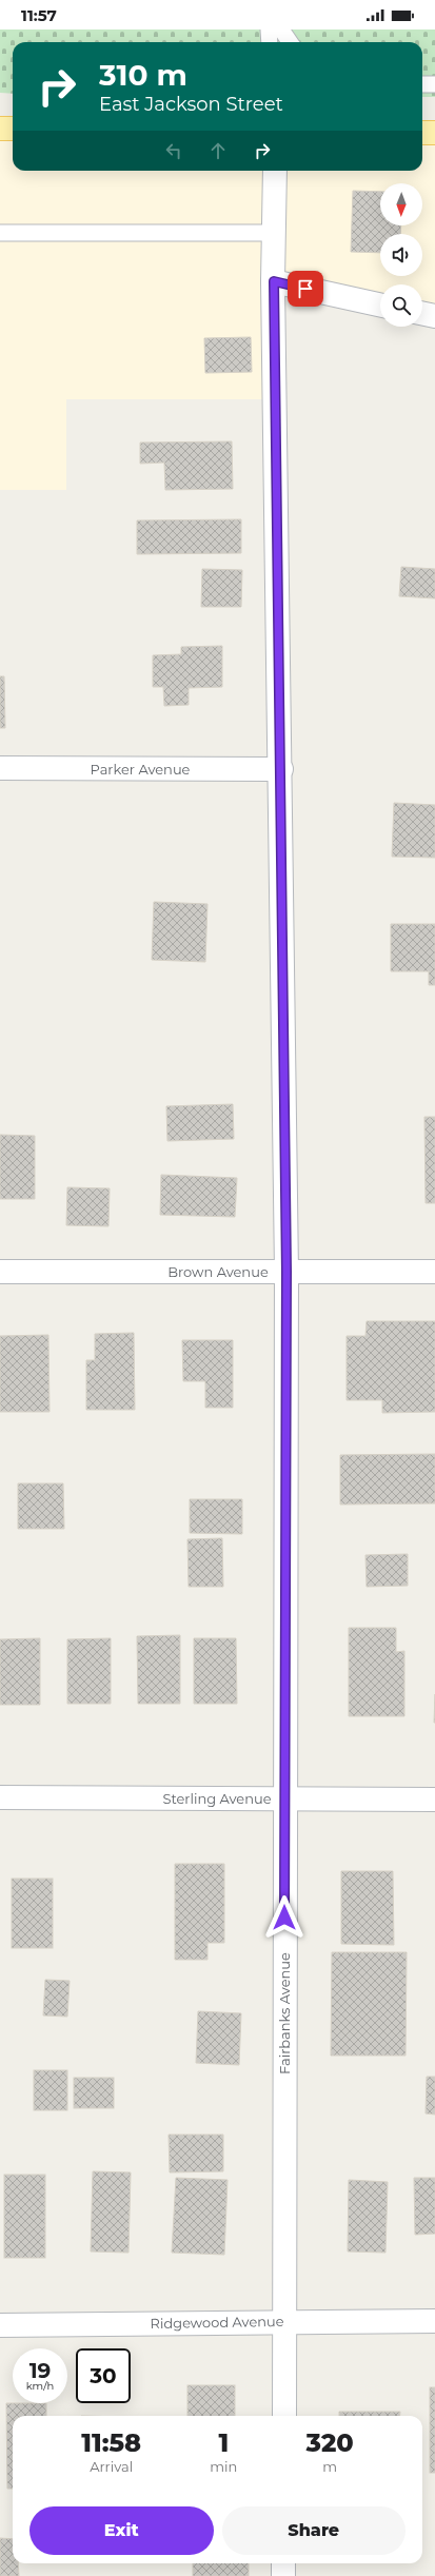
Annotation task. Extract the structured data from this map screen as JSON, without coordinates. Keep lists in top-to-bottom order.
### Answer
{
  "streets": {
    "street": [
      "Parker Avenue",
      "Brown Avenue",
      "Sterling Avenue",
      "Fairbanks Avenue",
      "Ridgewood Avenue"
    ]
  },
  "crossings": [
    ["Parker Avenue", "Fairbanks Avenue"],
    ["Brown Avenue", "Fairbanks Avenue"],
    ["Sterling Avenue", "Fairbanks Avenue"],
    ["Fairbanks Avenue", "Ridgewood Avenue"]
  ],
  "north": "bottom",
  "page": {
    "status": "11:57",
    "turn": ["310 m", "East Jackson Street"],
    "speed": "19 km/h",
    "limit": "30",
    "eta": [
      "11:58",
      "Arrival",
      "1",
      "min",
      "320",
      "m"
    ],
    "buttons": ["Exit", "Share"]
  }
}
